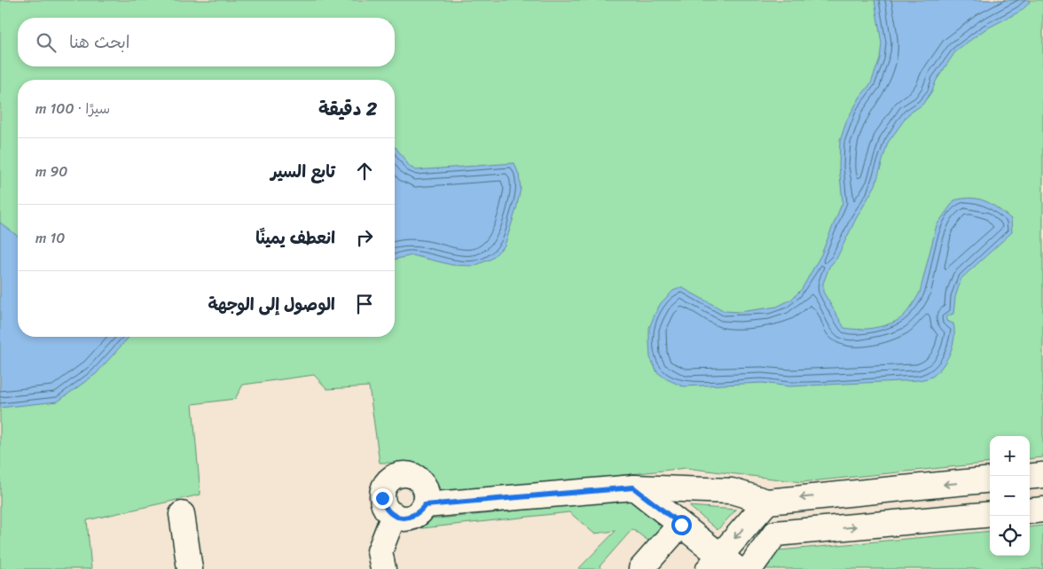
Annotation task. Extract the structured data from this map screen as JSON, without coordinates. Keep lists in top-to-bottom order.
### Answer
{
  "page": {
    "search": "ابحث هنا",
    "heading": ["2 دقيقة", "سيرًا · 100 m"],
    "list": [
      ["تابع السير", "90 m"],
      ["انعطف يمينًا", "10 m"],
      "الوصول إلى الوجهة"
    ],
    "map_buttons": ["+", "−"]
  }
}
